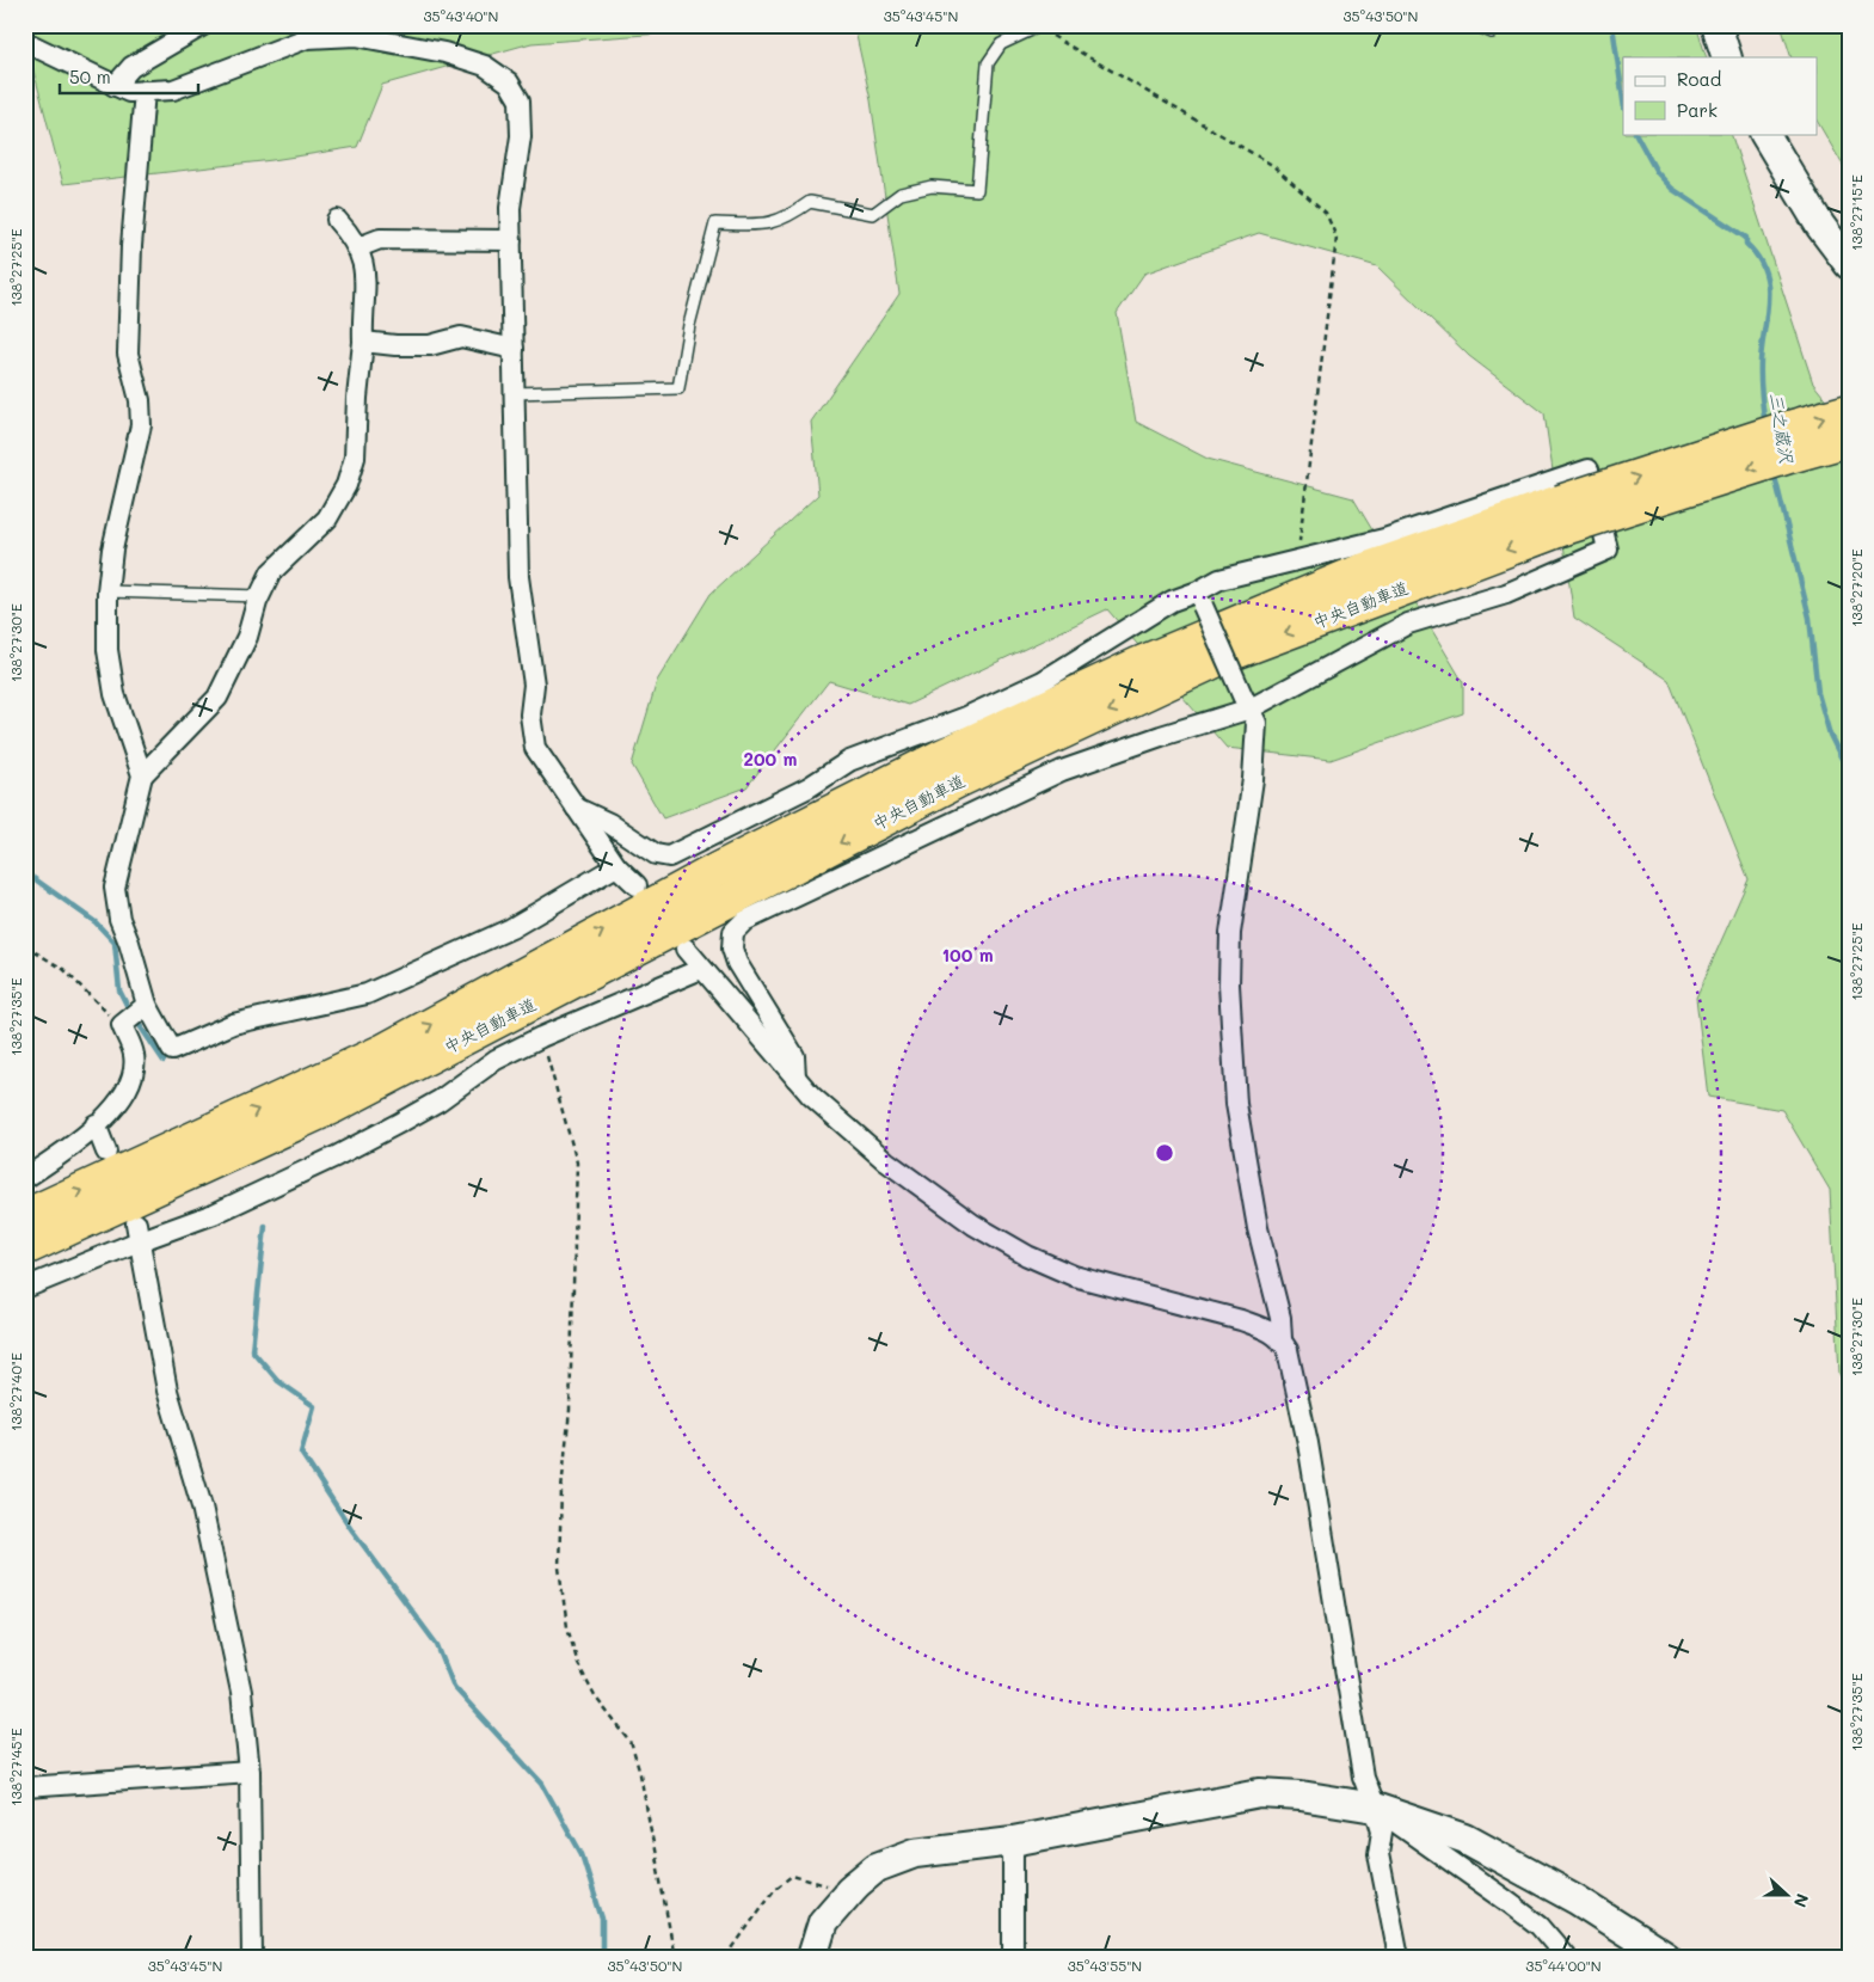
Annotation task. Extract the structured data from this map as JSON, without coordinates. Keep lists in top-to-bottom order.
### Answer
{
  "streets": {
    "highway": ["中央自動車道"]
  },
  "water": ["三之蔵沢"],
  "legend": ["Road", "Park"],
  "scale_bar": "50 m",
  "north": "right",
  "coordinates": [
    "35°43'40\"N",
    "35°43'45\"N",
    "35°43'50\"N",
    "138°27'15\"E",
    "138°27'25\"E",
    "138°27'20\"E",
    "138°27'30\"E",
    "138°27'35\"E",
    "138°27'40\"E",
    "138°27'45\"E",
    "35°43'55\"N",
    "35°44'00\"N"
  ],
  "rings": ["200 m", "100 m"]
}
